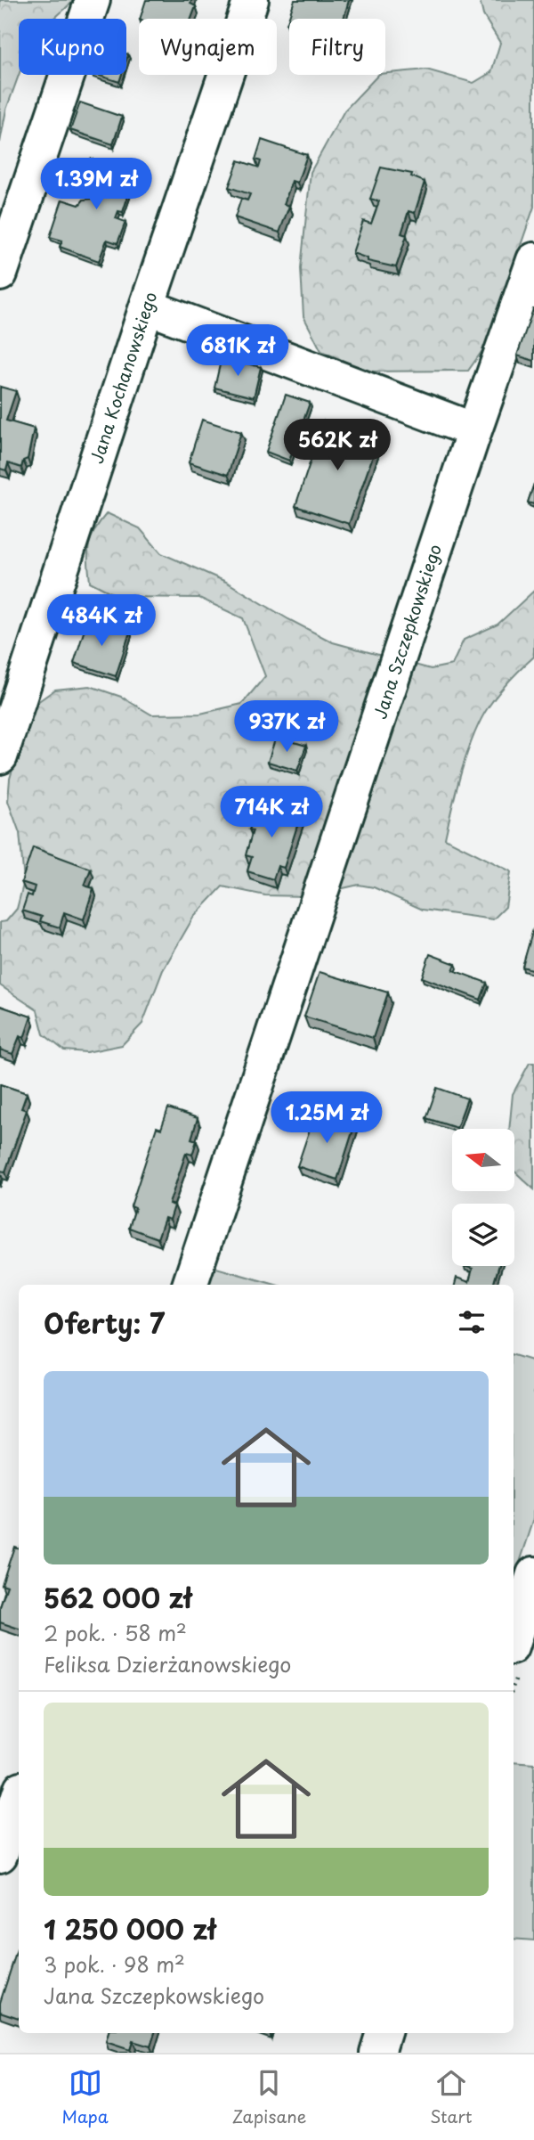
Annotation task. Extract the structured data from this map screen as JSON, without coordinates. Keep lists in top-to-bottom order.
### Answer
{
  "streets": {
    "street": ["Jana Kochanowskiego", "Jana Szczepkowskiego"]
  },
  "north": "left",
  "page": {
    "chip": ["Kupno", "Wynajem", "Filtry"],
    "price": [
      "1.39M zł",
      "681K zł",
      "562K zł",
      "484K zł",
      "937K zł",
      "714K zł",
      "1.25M zł"
    ],
    "heading": "Oferty: 7",
    "list": [
      {
        "name": "562 000 zł",
        "note": "2 pok. · 58 m² · Feliksa Dzierżanowskiego"
      },
      {
        "name": "1 250 000 zł",
        "note": "3 pok. · 98 m² · Jana Szczepkowskiego"
      }
    ],
    "tabs": ["Mapa", "Zapisane", "Start"]
  }
}
